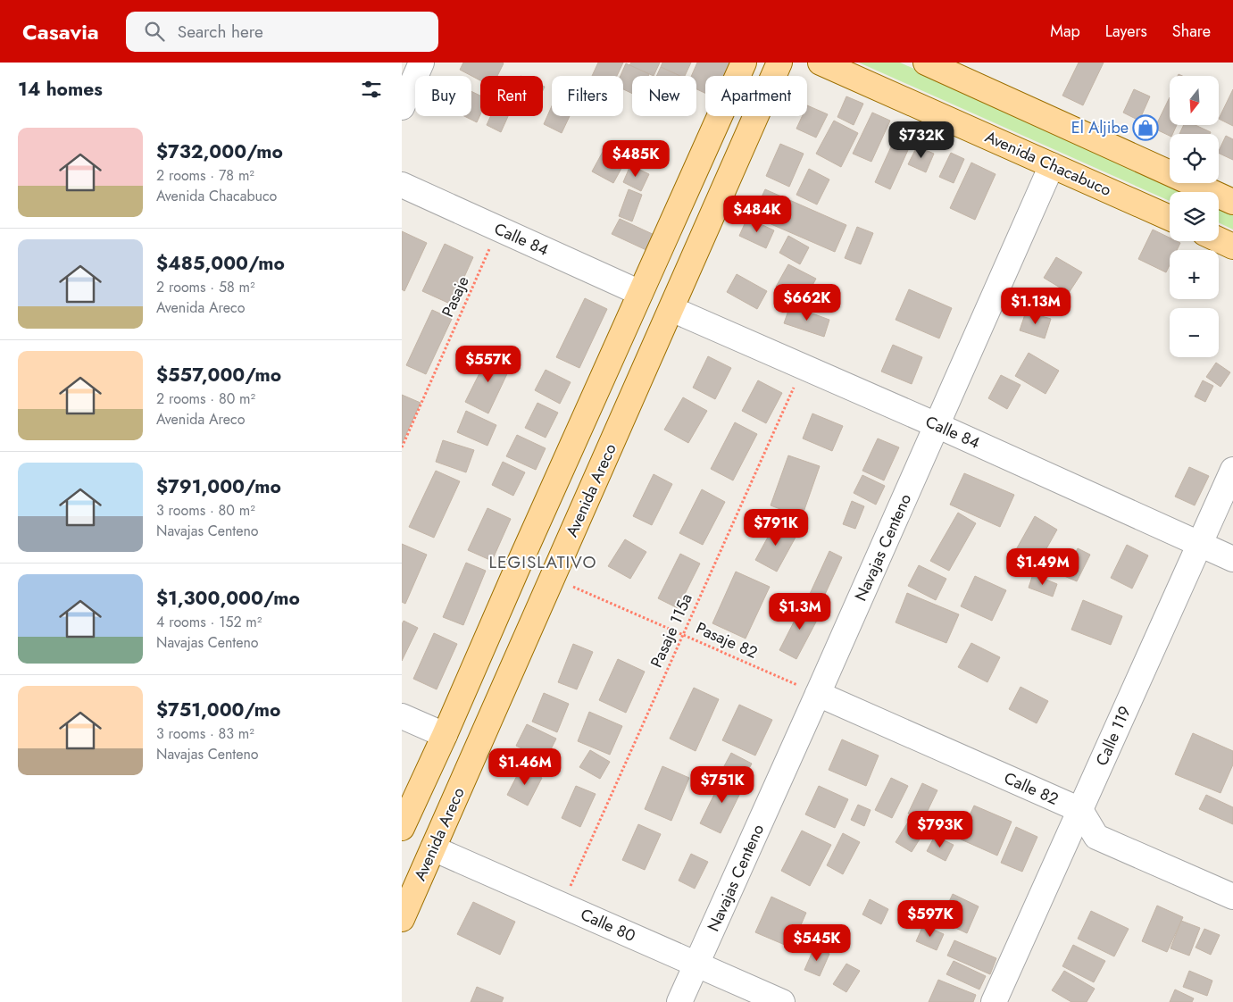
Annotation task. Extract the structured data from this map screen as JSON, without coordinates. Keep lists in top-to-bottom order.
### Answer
{
  "streets": {
    "main road": ["Avenida Chacabuco", "Avenida Areco"],
    "street": [
      "Calle 84",
      "Navajas Centeno",
      "Calle 119",
      "Calle 82",
      "Calle 80"
    ],
    "path": ["Pasaje", "Pasaje 115a", "Pasaje 82"]
  },
  "crossings": [
    ["Avenida Chacabuco", "Navajas Centeno"],
    ["Calle 84", "Pasaje"],
    ["Calle 84", "Avenida Areco"],
    ["Calle 84", "Navajas Centeno"],
    ["Calle 84", "Pasaje 115a"],
    ["Calle 84", "Calle 119"],
    ["Avenida Areco", "Pasaje 82"],
    ["Avenida Areco", "Calle 80"],
    ["Navajas Centeno", "Pasaje 82"],
    ["Navajas Centeno", "Calle 82"],
    ["Navajas Centeno", "Calle 80"],
    ["Pasaje 115a", "Pasaje 82"],
    ["Pasaje 115a", "Calle 80"],
    ["Pasaje 82", "Calle 82"],
    ["Calle 119", "Calle 82"]
  ],
  "districts": ["LEGISLATIVO"],
  "places": {
    "shop": ["El Aljibe"]
  },
  "north": "bottom",
  "page": {
    "header": "Casavia",
    "search": "Search here",
    "nav": ["Map", "Layers", "Share"],
    "heading": "14 homes",
    "map_buttons": ["+", "−"],
    "chip": [
      "Buy",
      "Rent",
      "Filters",
      "New",
      "Apartment"
    ],
    "list": [
      {
        "name": "$732,000/mo",
        "note": "2 rooms · 78 m² · Avenida Chacabuco"
      },
      {
        "name": "$485,000/mo",
        "note": "2 rooms · 58 m² · Avenida Areco"
      },
      {
        "name": "$557,000/mo",
        "note": "2 rooms · 80 m² · Avenida Areco"
      },
      {
        "name": "$791,000/mo",
        "note": "3 rooms · 80 m² · Navajas Centeno"
      },
      {
        "name": "$1,300,000/mo",
        "note": "4 rooms · 152 m² · Navajas Centeno"
      },
      {
        "name": "$751,000/mo",
        "note": "3 rooms · 83 m² · Navajas Centeno"
      }
    ],
    "price": [
      "$732K",
      "$485K",
      "$484K",
      "$662K",
      "$1.13M",
      "$557K",
      "$791K",
      "$1.49M",
      "$1.3M",
      "$1.46M",
      "$751K",
      "$793K",
      "$597K",
      "$545K"
    ]
  }
}
